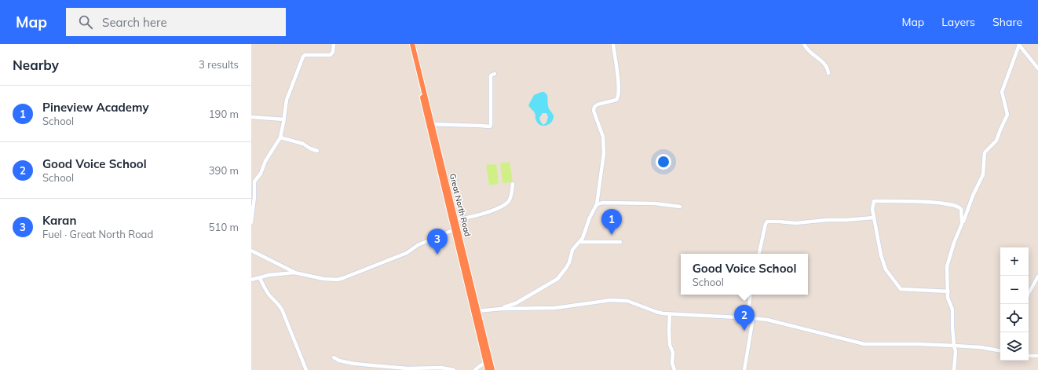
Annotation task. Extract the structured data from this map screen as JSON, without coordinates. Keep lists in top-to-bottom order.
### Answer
{
  "streets": {
    "highway": ["Great North Road"]
  },
  "page": {
    "header": "Map",
    "search": "Search here",
    "nav": ["Map", "Layers", "Share"],
    "heading": ["Nearby", "3 results"],
    "list": [
      {
        "mark": "1",
        "name": "Pineview Academy",
        "note": "School",
        "value": "190 m"
      },
      {
        "mark": "2",
        "name": "Good Voice School",
        "note": "School",
        "value": "390 m"
      },
      {
        "mark": "3",
        "name": "Karan",
        "note": "Fuel · Great North Road",
        "value": "510 m"
      }
    ],
    "pins": ["1", "3", "2"],
    "map_buttons": ["+", "−"],
    "popup": ["Good Voice School", "School"]
  }
}
